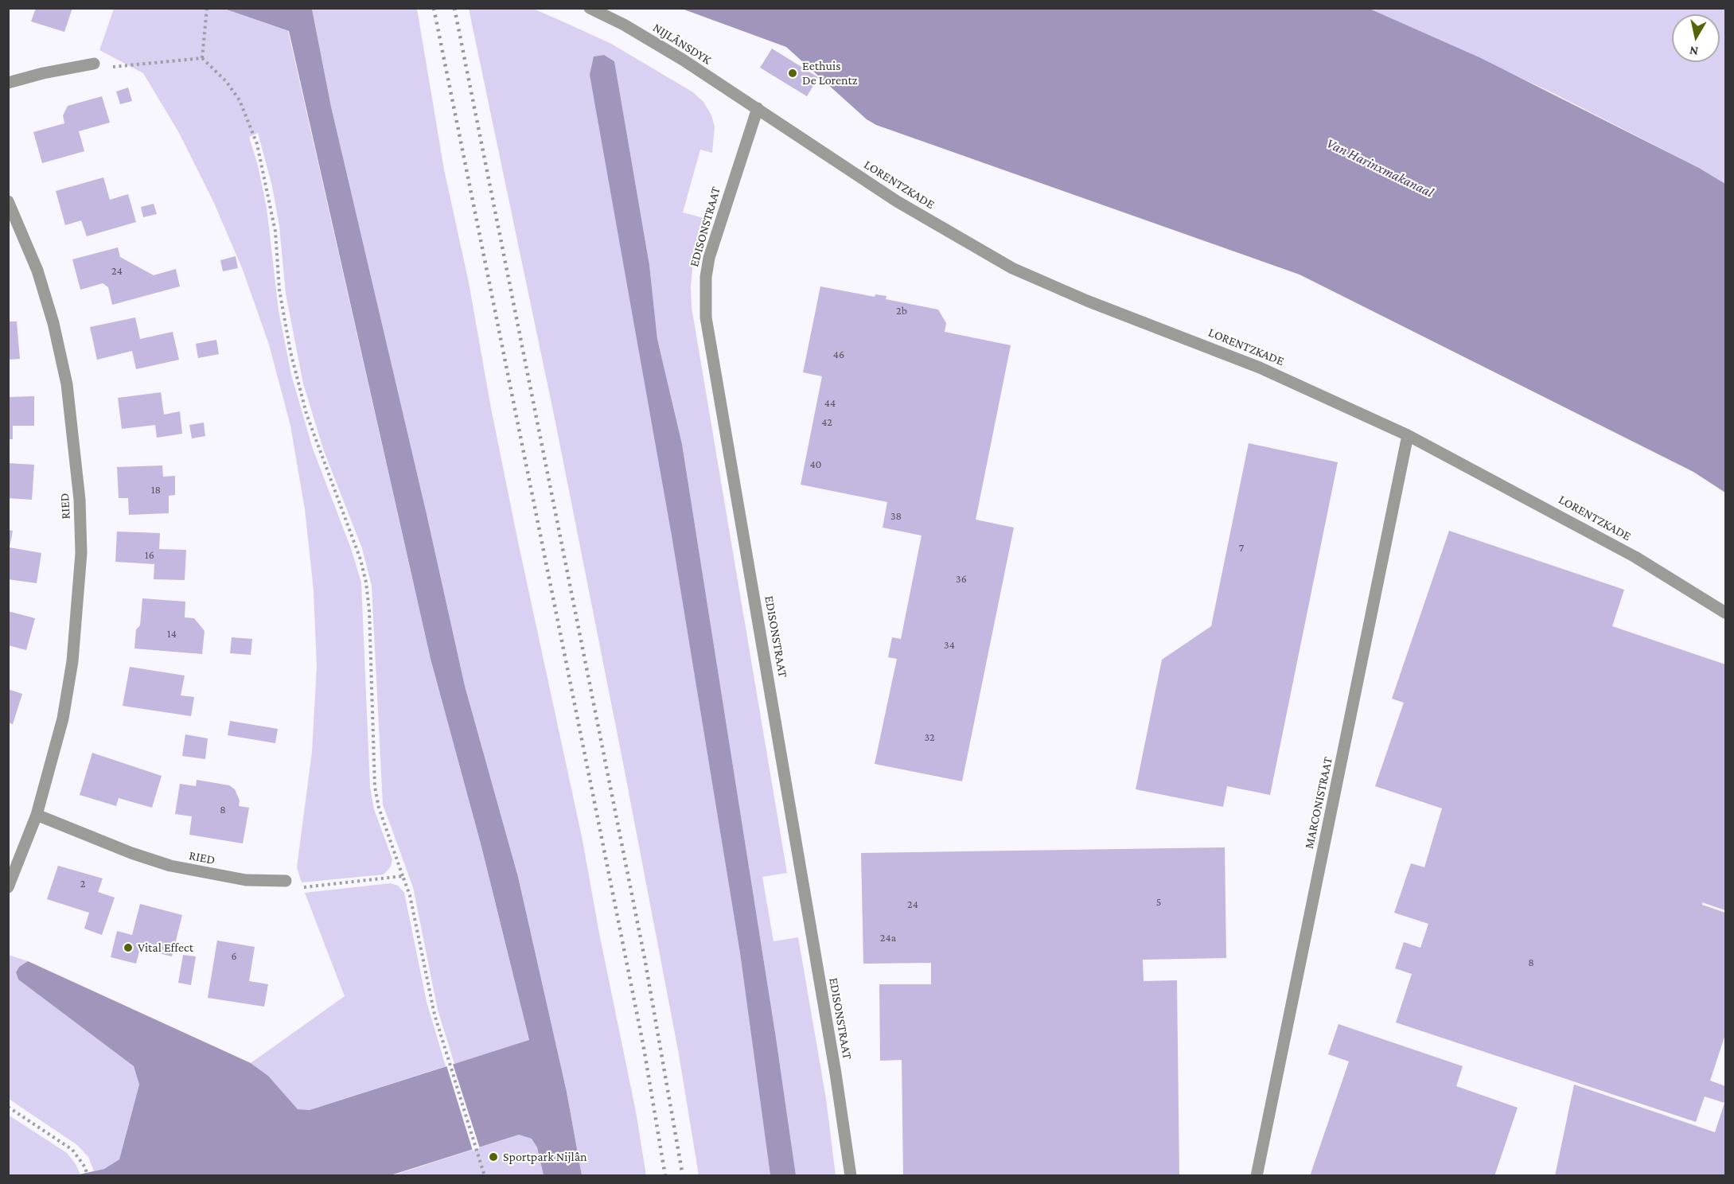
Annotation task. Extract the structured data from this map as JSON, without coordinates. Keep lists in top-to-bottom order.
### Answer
{
  "streets": {
    "street": [
      "NIJLÂNSDYK",
      "LORENTZKADE",
      "EDISONSTRAAT",
      "RIED",
      "MARCONISTRAAT"
    ]
  },
  "crossings": [
    ["NIJLÂNSDYK", "LORENTZKADE"],
    ["NIJLÂNSDYK", "EDISONSTRAAT"],
    ["LORENTZKADE", "EDISONSTRAAT"],
    ["LORENTZKADE", "MARCONISTRAAT"]
  ],
  "water": ["Van Harinxmakanaal"],
  "places": ["Eethuis De Lorentz", "Vital Effect", "Sportpark Nijlân"],
  "house_numbers": [
    "24",
    "2b",
    "46",
    "44",
    "42",
    "40",
    "18",
    "38",
    "7",
    "16",
    "36",
    "14",
    "34",
    "32",
    "8",
    "2",
    "5",
    "24",
    "24a",
    "6",
    "8"
  ],
  "north": "bottom"
}
